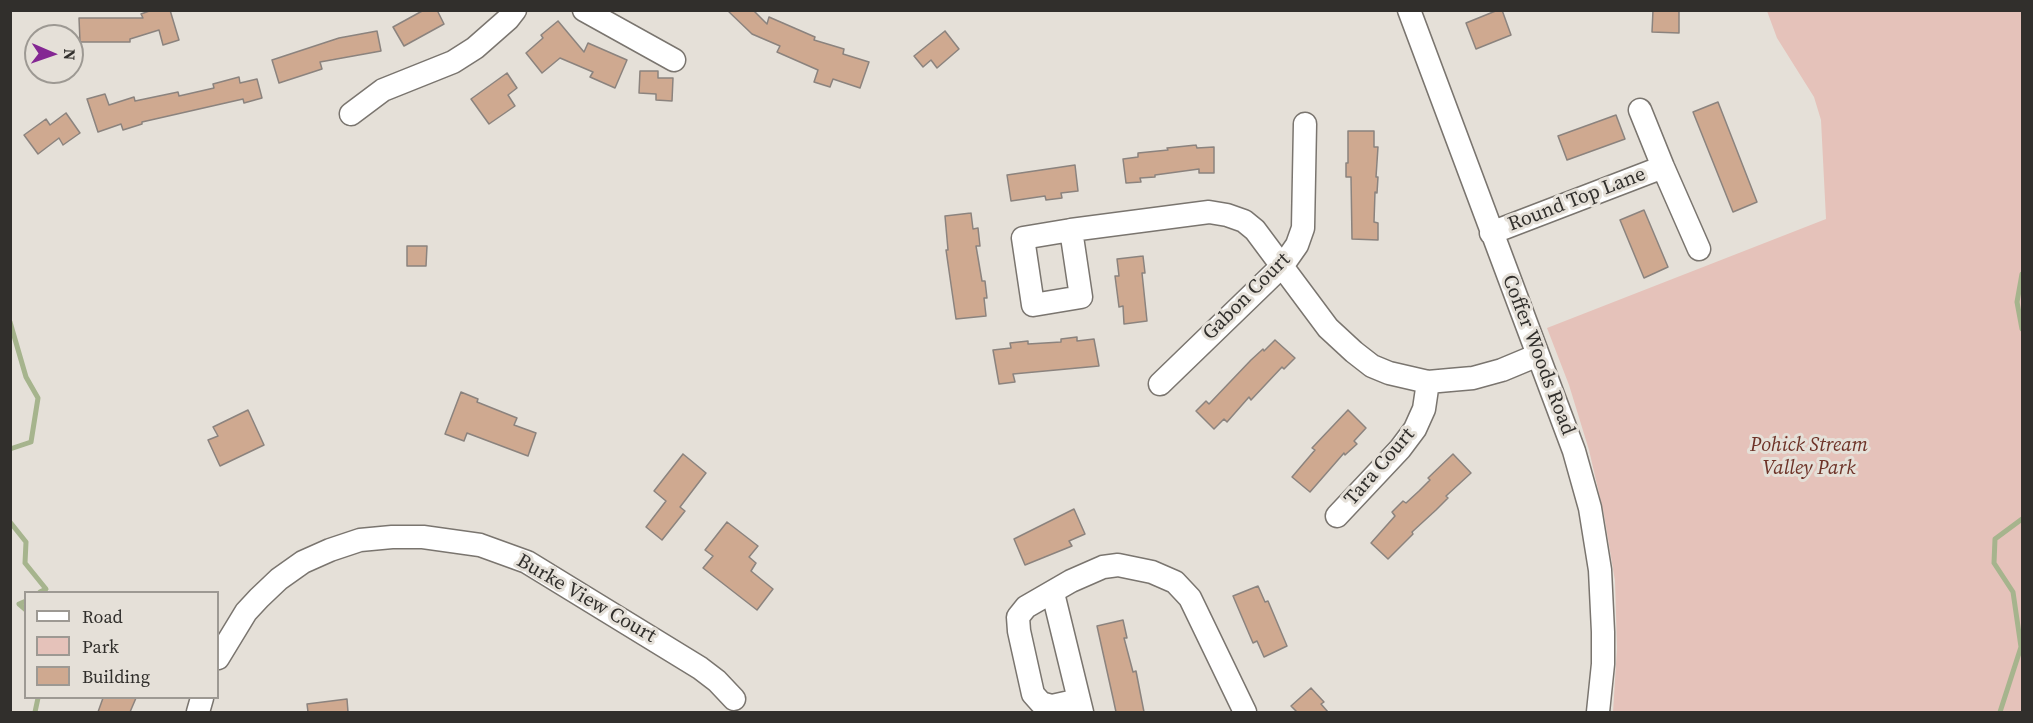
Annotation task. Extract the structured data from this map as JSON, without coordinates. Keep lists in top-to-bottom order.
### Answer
{
  "streets": {
    "street": [
      "Round Top Lane",
      "Gabon Court",
      "Coffer Woods Road",
      "Tara Court",
      "Burke View Court"
    ]
  },
  "crossings": [
    ["Round Top Lane", "Coffer Woods Road"]
  ],
  "parks": ["Pohick Stream Valley Park"],
  "legend": ["Road", "Park", "Building"],
  "north": "right"
}
